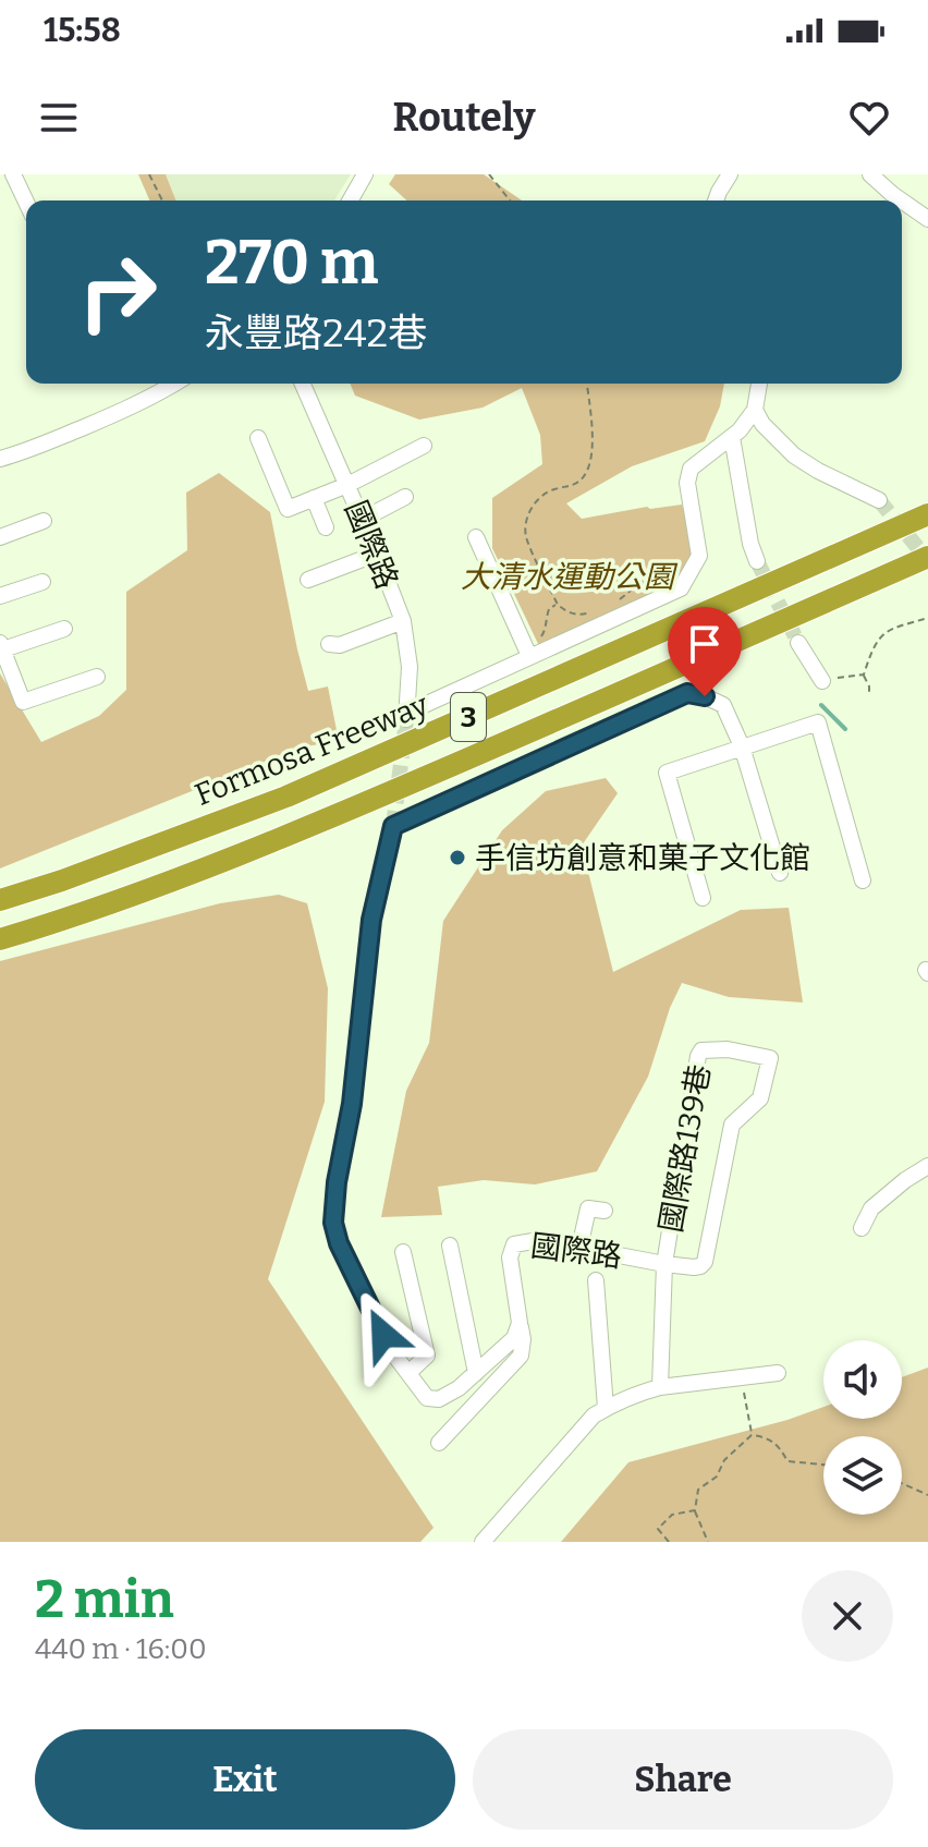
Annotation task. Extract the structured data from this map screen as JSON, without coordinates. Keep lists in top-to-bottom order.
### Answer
{
  "streets": {
    "highway": ["3", "Formosa Freeway"],
    "street": ["國際路", "國際路139巷"]
  },
  "crossings": [
    ["國際路", "國際路139巷"]
  ],
  "parks": ["大清水運動公園"],
  "places": ["手信坊創意和菓子文化館"],
  "page": {
    "status": "15:58",
    "header": "Routely",
    "turn": ["270 m", "永豐路242巷"],
    "heading": ["2 min", "440 m · 16:00"],
    "buttons": ["Exit", "Share"]
  }
}
